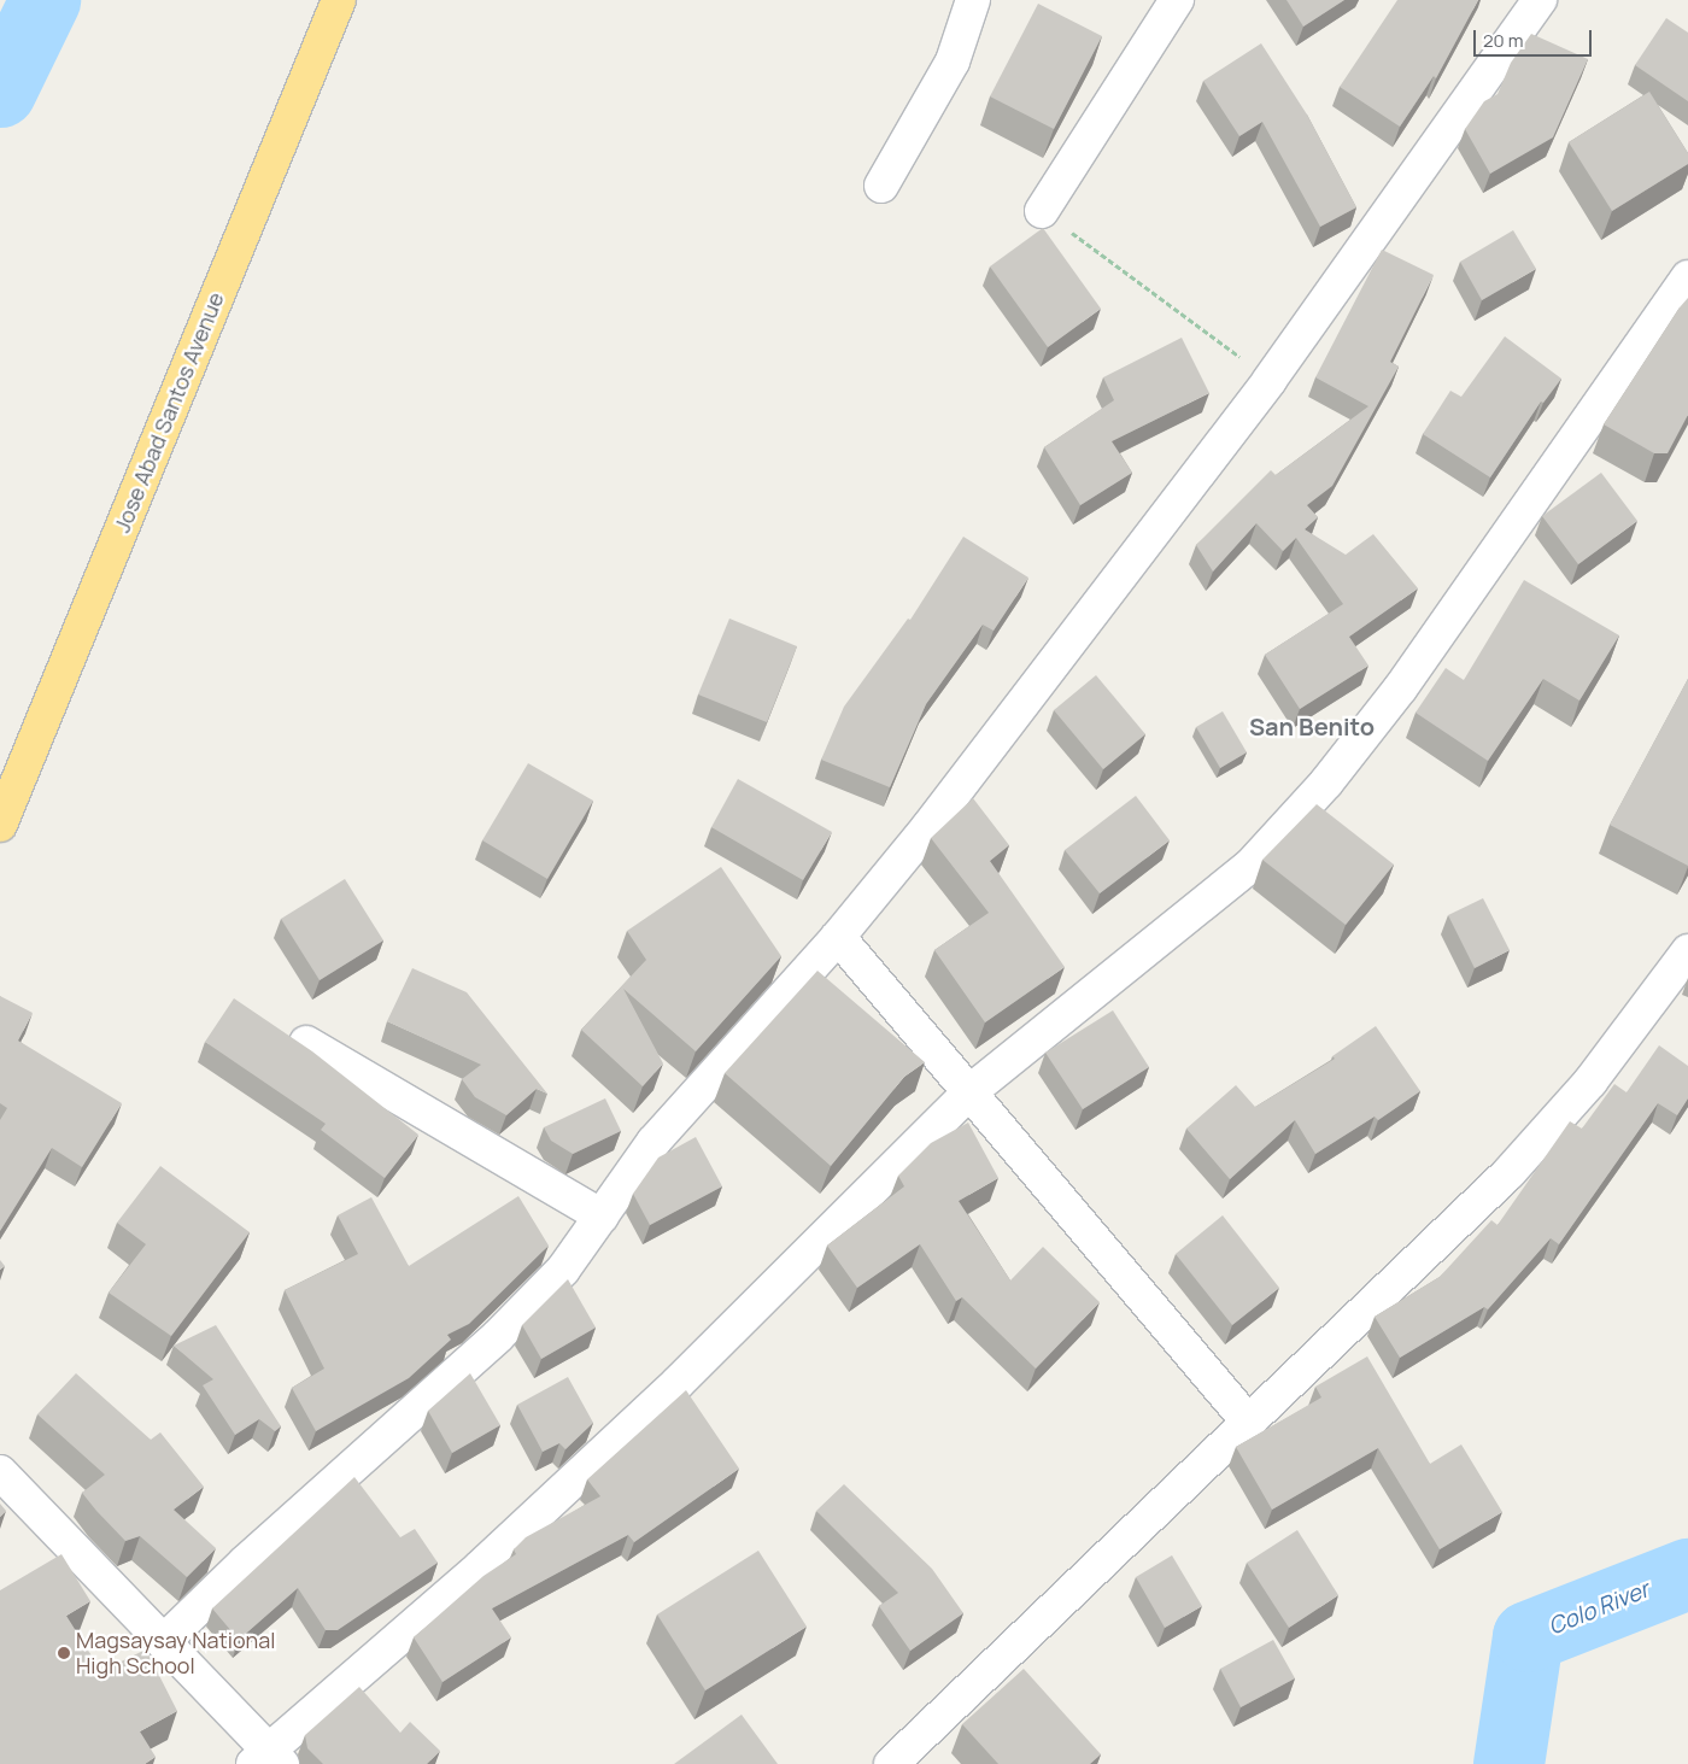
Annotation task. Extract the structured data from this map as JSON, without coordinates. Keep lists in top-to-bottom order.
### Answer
{
  "streets": {
    "highway": ["Jose Abad Santos Avenue"]
  },
  "districts": ["San Benito"],
  "water": ["Colo River"],
  "places": ["Magsaysay National High School"],
  "scale_bar": "20 m"
}
